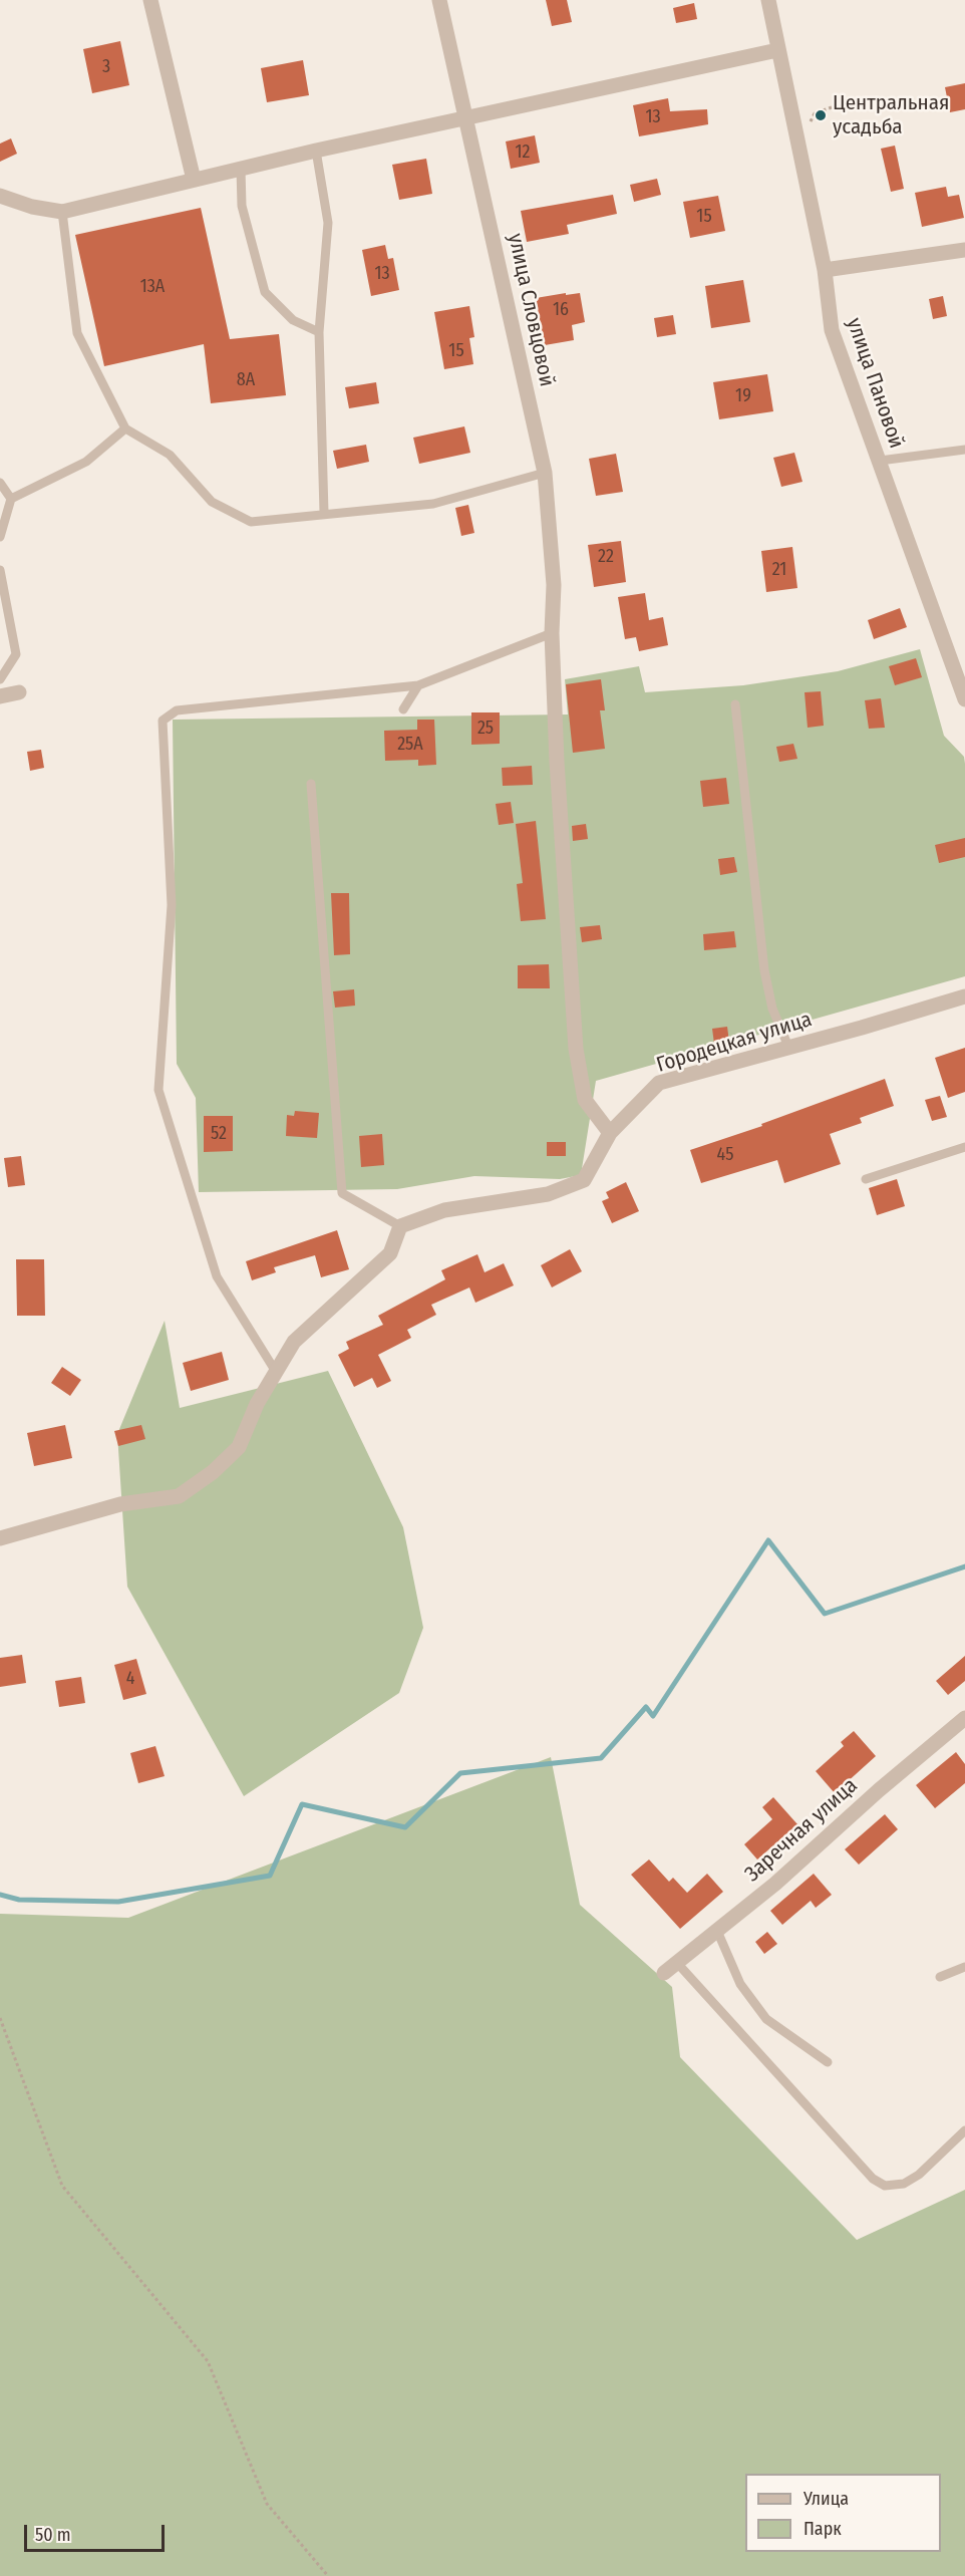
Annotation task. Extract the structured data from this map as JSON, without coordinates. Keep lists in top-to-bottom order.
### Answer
{
  "streets": {
    "street": [
      "улица Словцовой",
      "улица Пановой",
      "Городецкая улица",
      "Заречная улица"
    ]
  },
  "crossings": [
    ["улица Словцовой", "Городецкая улица"]
  ],
  "places": ["Центральная усадьба"],
  "house_numbers": [
    "3",
    "13",
    "12",
    "15",
    "13",
    "13А",
    "16",
    "15",
    "8А",
    "19",
    "22",
    "21",
    "25",
    "25А",
    "52",
    "45",
    "4"
  ],
  "legend": ["Улица", "Парк"],
  "scale_bar": "50 m"
}
